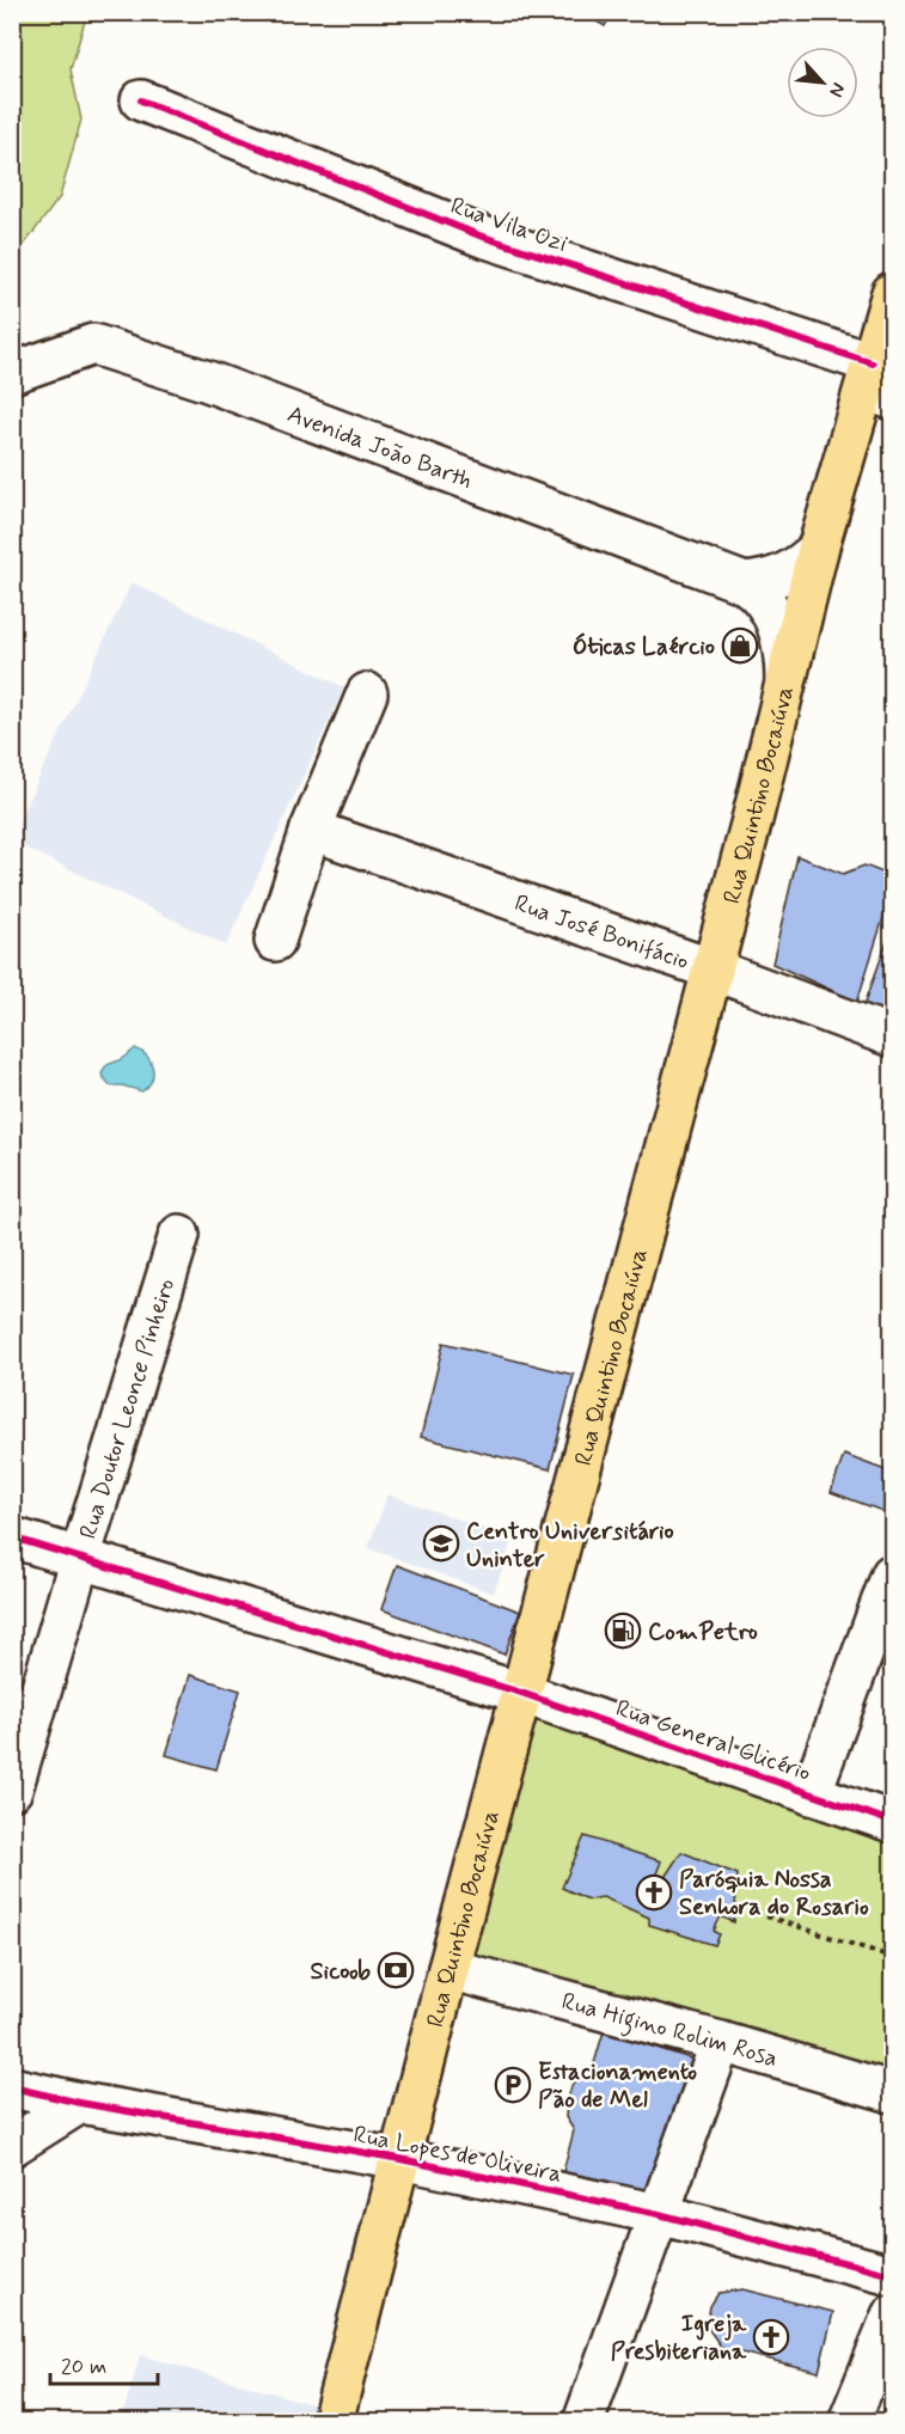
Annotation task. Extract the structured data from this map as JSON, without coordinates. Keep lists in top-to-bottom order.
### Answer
{
  "streets": {
    "main road": ["Rua Quintino Bocaiúva"],
    "street": [
      "Rua Vila Ozi",
      "Avenida João Barth",
      "Rua José Bonifácio",
      "Rua Doutor Leonce Pinheiro",
      "Rua General Glicério",
      "Rua Higino Rolim Rosa",
      "Rua Lopes de Oliveira"
    ]
  },
  "crossings": [
    ["Rua Vila Ozi", "Rua Quintino Bocaiúva"],
    ["Avenida João Barth", "Rua Quintino Bocaiúva"],
    ["Rua Quintino Bocaiúva", "Rua José Bonifácio"],
    ["Rua Quintino Bocaiúva", "Rua General Glicério"],
    ["Rua Quintino Bocaiúva", "Rua Higino Rolim Rosa"],
    ["Rua Quintino Bocaiúva", "Rua Lopes de Oliveira"],
    ["Rua Doutor Leonce Pinheiro", "Rua General Glicério"]
  ],
  "places": {
    "shop": ["Óticas Laércio"],
    "school or university": ["Centro Universitário Uninter"],
    "fuel station": ["ComPetro"],
    "church": ["Paróquia Nossa Senhora do Rosario", "Igreja Presbiteriana"],
    "bank": ["Sicoob"],
    "parking": ["Estacionamento Pão de Mel"]
  },
  "scale_bar": "20 m",
  "north": "bottom right"
}
